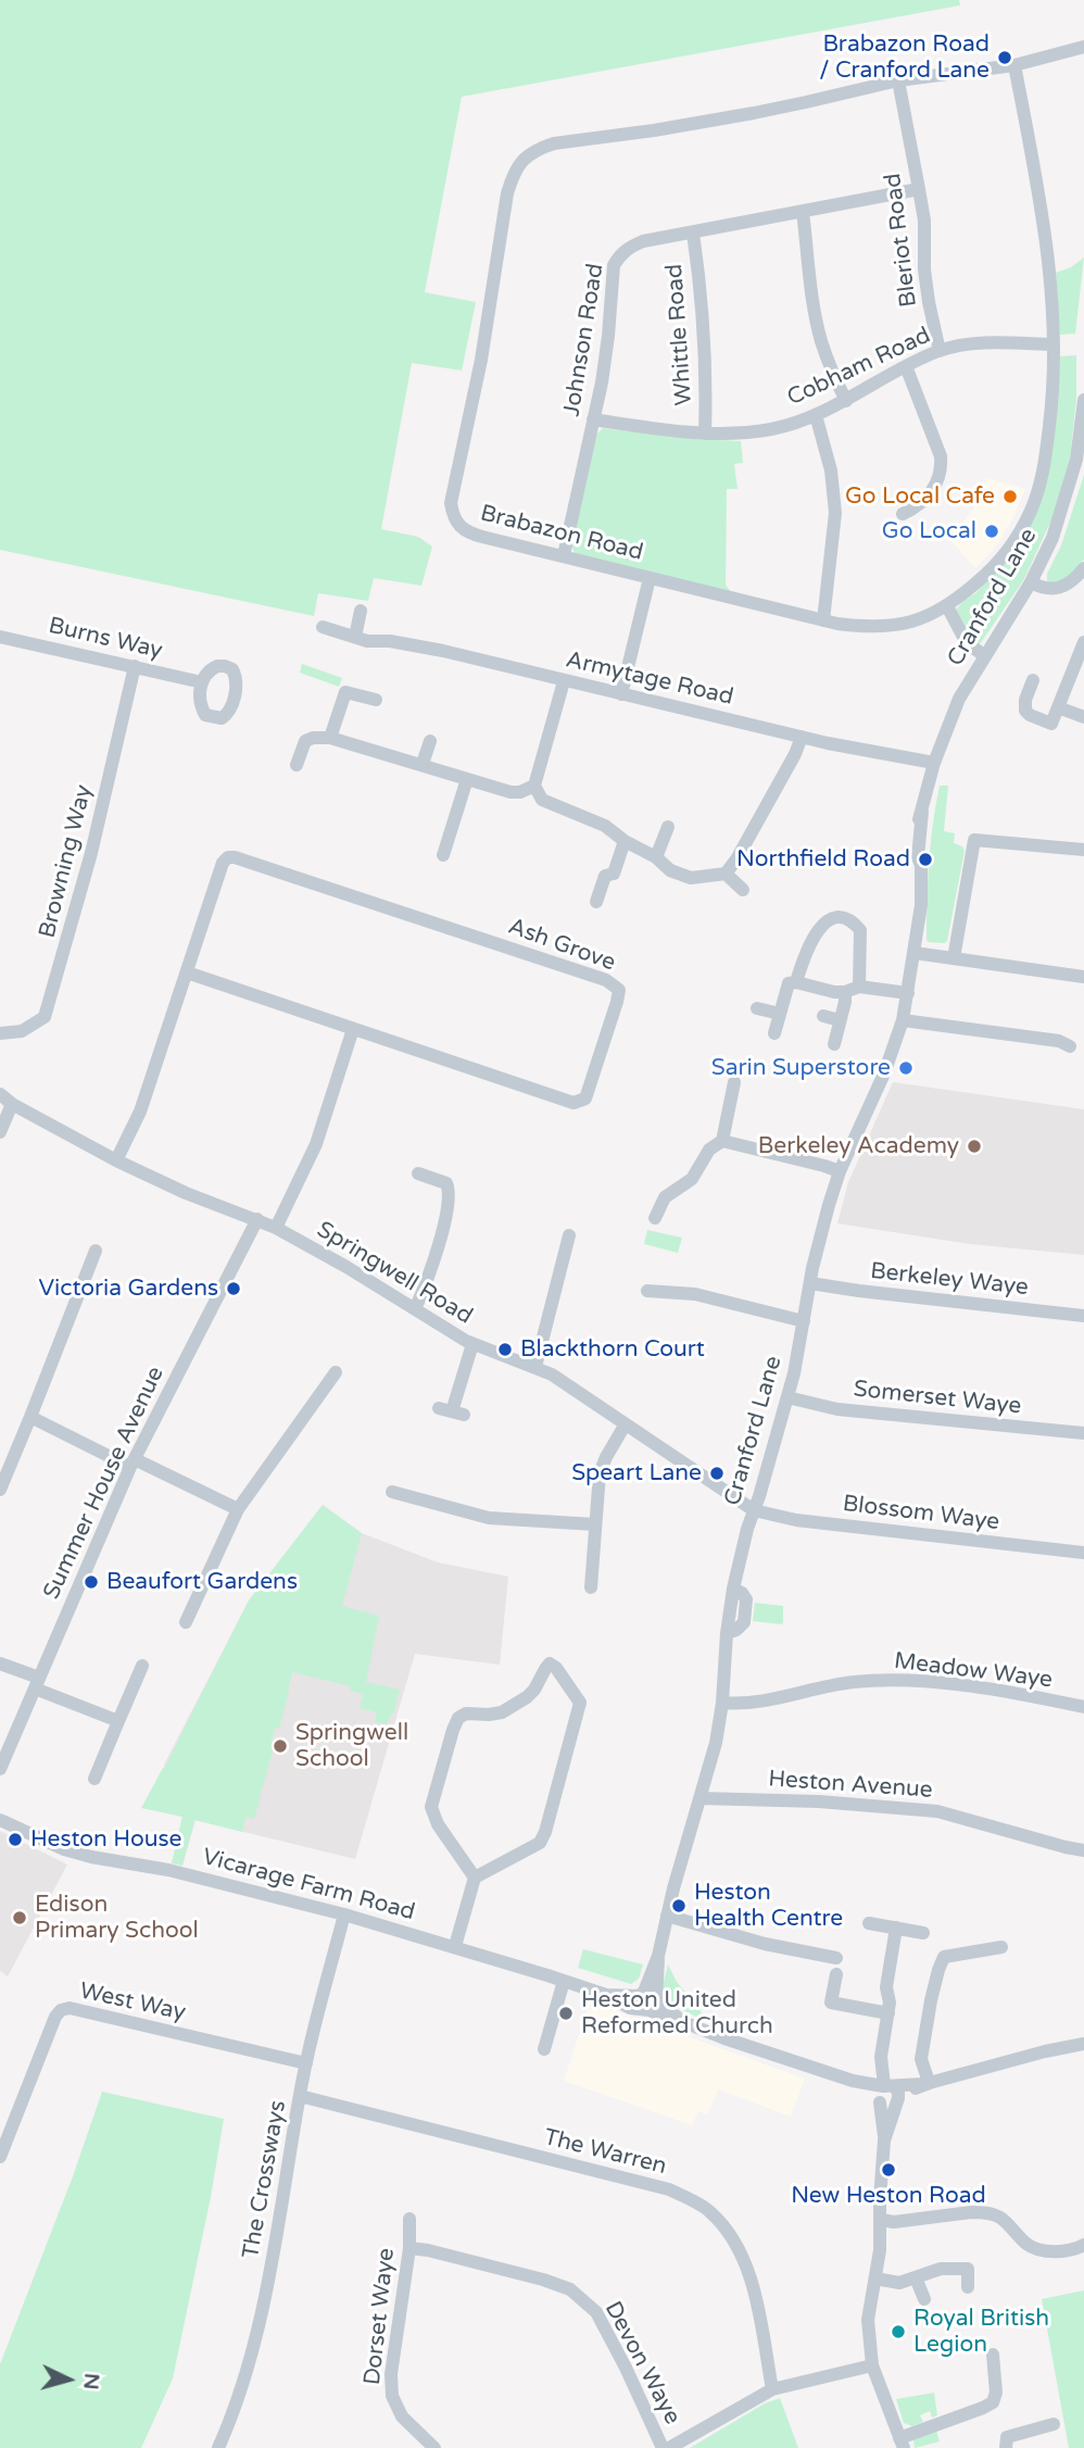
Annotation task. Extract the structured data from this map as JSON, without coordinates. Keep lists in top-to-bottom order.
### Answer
{
  "streets": {
    "street": [
      "Bleriot Road",
      "Whittle Road",
      "Johnson Road",
      "Cobham Road",
      "Brabazon Road",
      "Cranford Lane",
      "Burns Way",
      "Armytage Road",
      "Browning Way",
      "Ash Grove",
      "Springwell Road",
      "Berkeley Waye",
      "Somerset Waye",
      "Summer House Avenue",
      "Blossom Waye",
      "Meadow Waye",
      "Heston Avenue",
      "Vicarage Farm Road",
      "West Way",
      "The Warren",
      "The Crossways",
      "Dorset Waye",
      "Devon Waye"
    ]
  },
  "crossings": [
    ["Bleriot Road", "Johnson Road"],
    ["Bleriot Road", "Cobham Road"],
    ["Bleriot Road", "Brabazon Road"],
    ["Whittle Road", "Johnson Road"],
    ["Whittle Road", "Cobham Road"],
    ["Johnson Road", "Cobham Road"],
    ["Johnson Road", "Brabazon Road"],
    ["Cobham Road", "Brabazon Road"],
    ["Cranford Lane", "Armytage Road"],
    ["Cranford Lane", "Springwell Road"],
    ["Cranford Lane", "Berkeley Waye"],
    ["Cranford Lane", "Somerset Waye"],
    ["Cranford Lane", "Blossom Waye"],
    ["Cranford Lane", "Meadow Waye"],
    ["Burns Way", "Browning Way"],
    ["Ash Grove", "Springwell Road"],
    ["Springwell Road", "Summer House Avenue"],
    ["Springwell Road", "Blossom Waye"],
    ["Vicarage Farm Road", "The Crossways"],
    ["West Way", "The Crossways"],
    ["The Warren", "The Crossways"],
    ["Dorset Waye", "Devon Waye"]
  ],
  "places": [
    "Brabazon Road / Cranford Lane",
    "Go Local Cafe",
    "Go Local",
    "Northfield Road",
    "Sarin Superstore",
    "Berkeley Academy",
    "Victoria Gardens",
    "Blackthorn Court",
    "Speart Lane",
    "Beaufort Gardens",
    "Springwell School",
    "Heston House",
    "Heston Health Centre",
    "Edison Primary School",
    "Heston United Reformed Church",
    "New Heston Road",
    "Royal British Legion"
  ],
  "north": "right"
}
